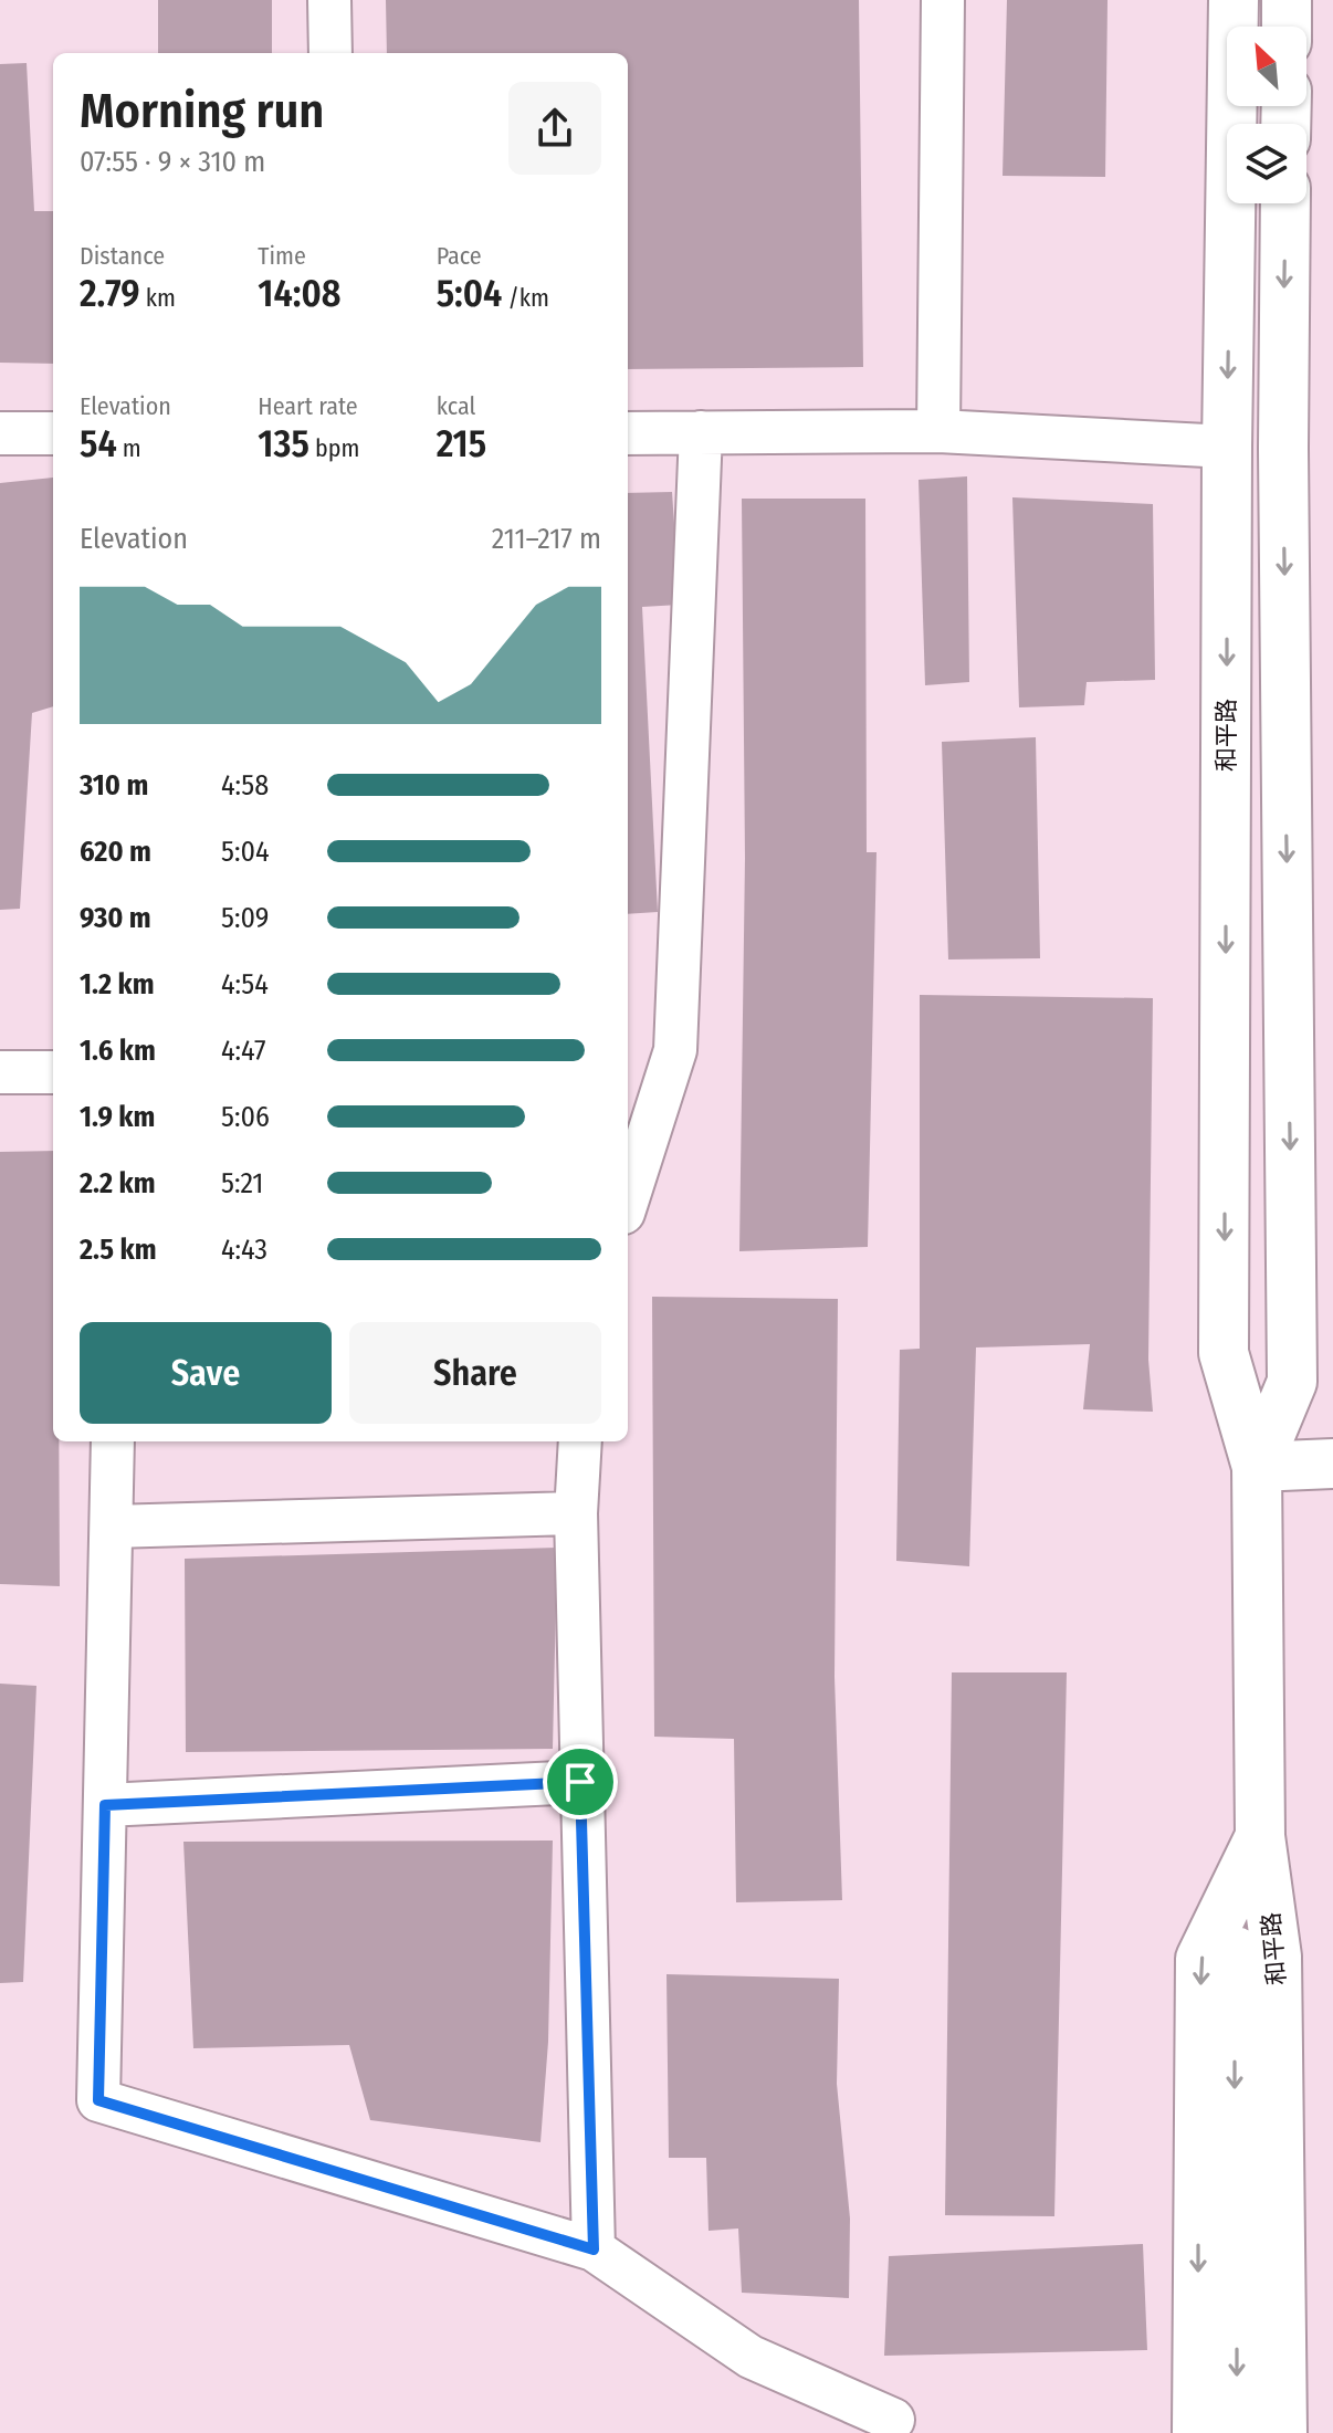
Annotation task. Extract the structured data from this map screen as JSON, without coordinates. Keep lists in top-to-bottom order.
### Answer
{
  "streets": {
    "main road": ["和平路"]
  },
  "one_way": ["和平路"],
  "north": "top left",
  "page": {
    "heading": ["Morning run", "07:55 · 9 × 310 m"],
    "stats": [
      ["Distance", "2.79 km"],
      ["Time", "14:08"],
      ["Pace", "5:04 /km"],
      ["Elevation", "54 m"],
      ["Heart rate", "135 bpm"],
      ["kcal", "215"]
    ],
    "chart": ["Elevation", "211–217 m"],
    "list": [
      {
        "name": "310 m",
        "note": "4:58"
      },
      {
        "name": "620 m",
        "note": "5:04"
      },
      {
        "name": "930 m",
        "note": "5:09"
      },
      {
        "name": "1.2 km",
        "note": "4:54"
      },
      {
        "name": "1.6 km",
        "note": "4:47"
      },
      {
        "name": "1.9 km",
        "note": "5:06"
      },
      {
        "name": "2.2 km",
        "note": "5:21"
      },
      {
        "name": "2.5 km",
        "note": "4:43"
      }
    ],
    "buttons": ["Save", "Share"]
  }
}
